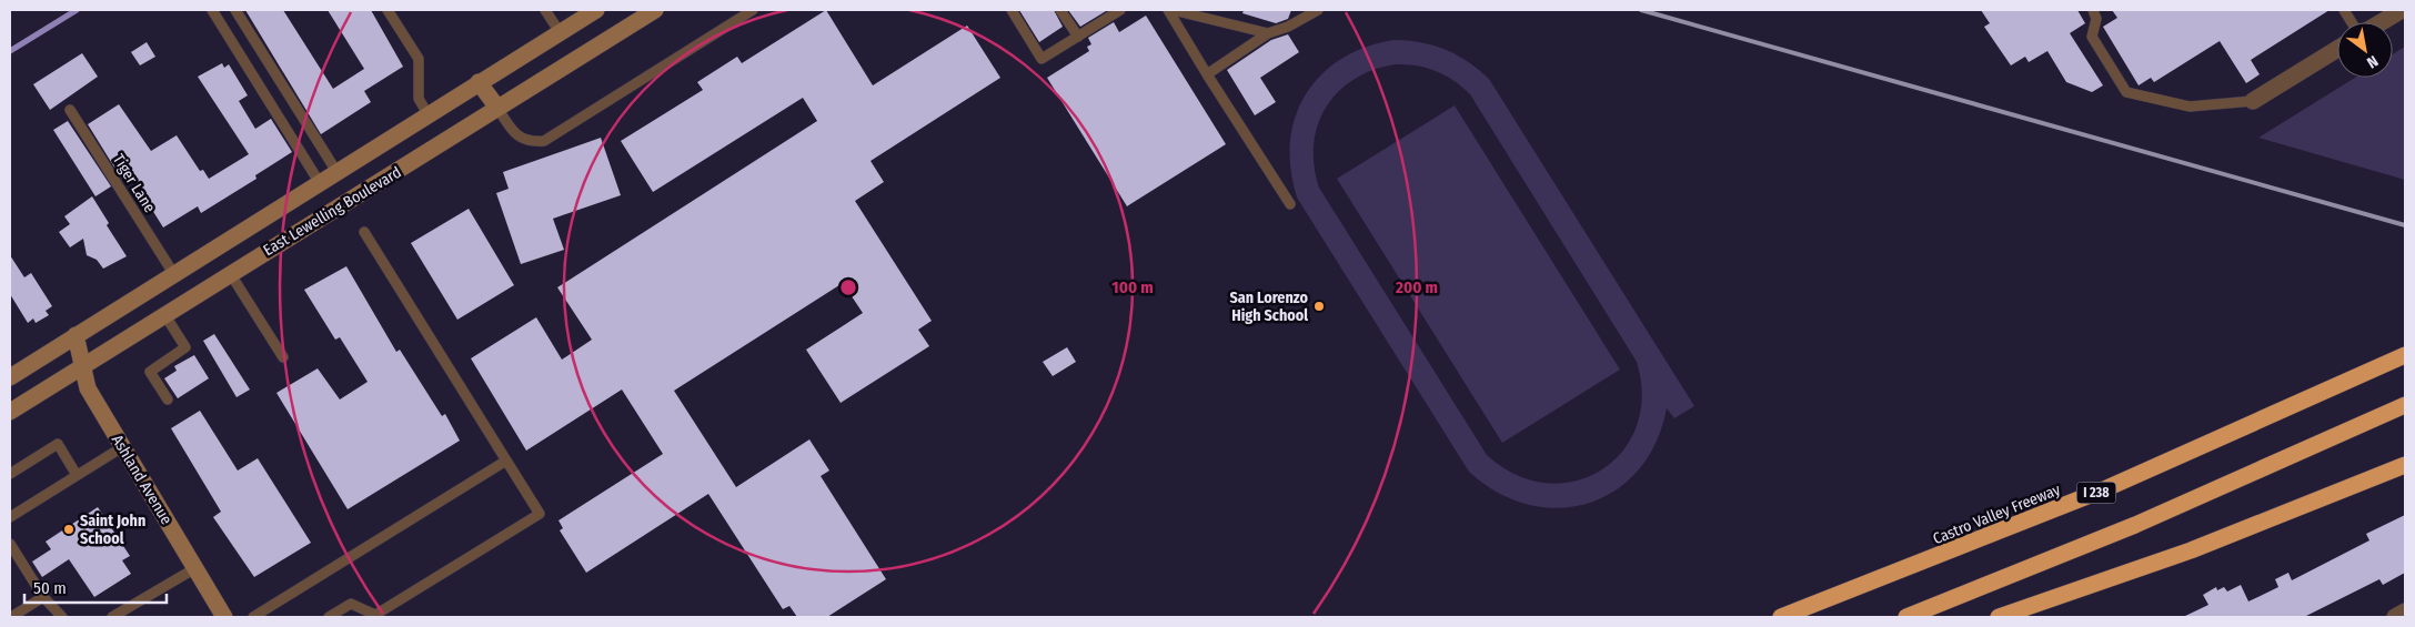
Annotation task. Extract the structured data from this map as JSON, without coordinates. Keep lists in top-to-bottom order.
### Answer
{
  "streets": {
    "highway": ["I 238", "Castro Valley Freeway"],
    "main road": ["East Lewelling Boulevard", "Ashland Avenue"],
    "lane": ["Tiger Lane"]
  },
  "crossings": [
    ["Tiger Lane", "East Lewelling Boulevard"],
    ["East Lewelling Boulevard", "Ashland Avenue"]
  ],
  "places": ["San Lorenzo High School", "Saint John School"],
  "scale_bar": "50 m",
  "north": "bottom right",
  "rings": ["100 m", "200 m"]
}
